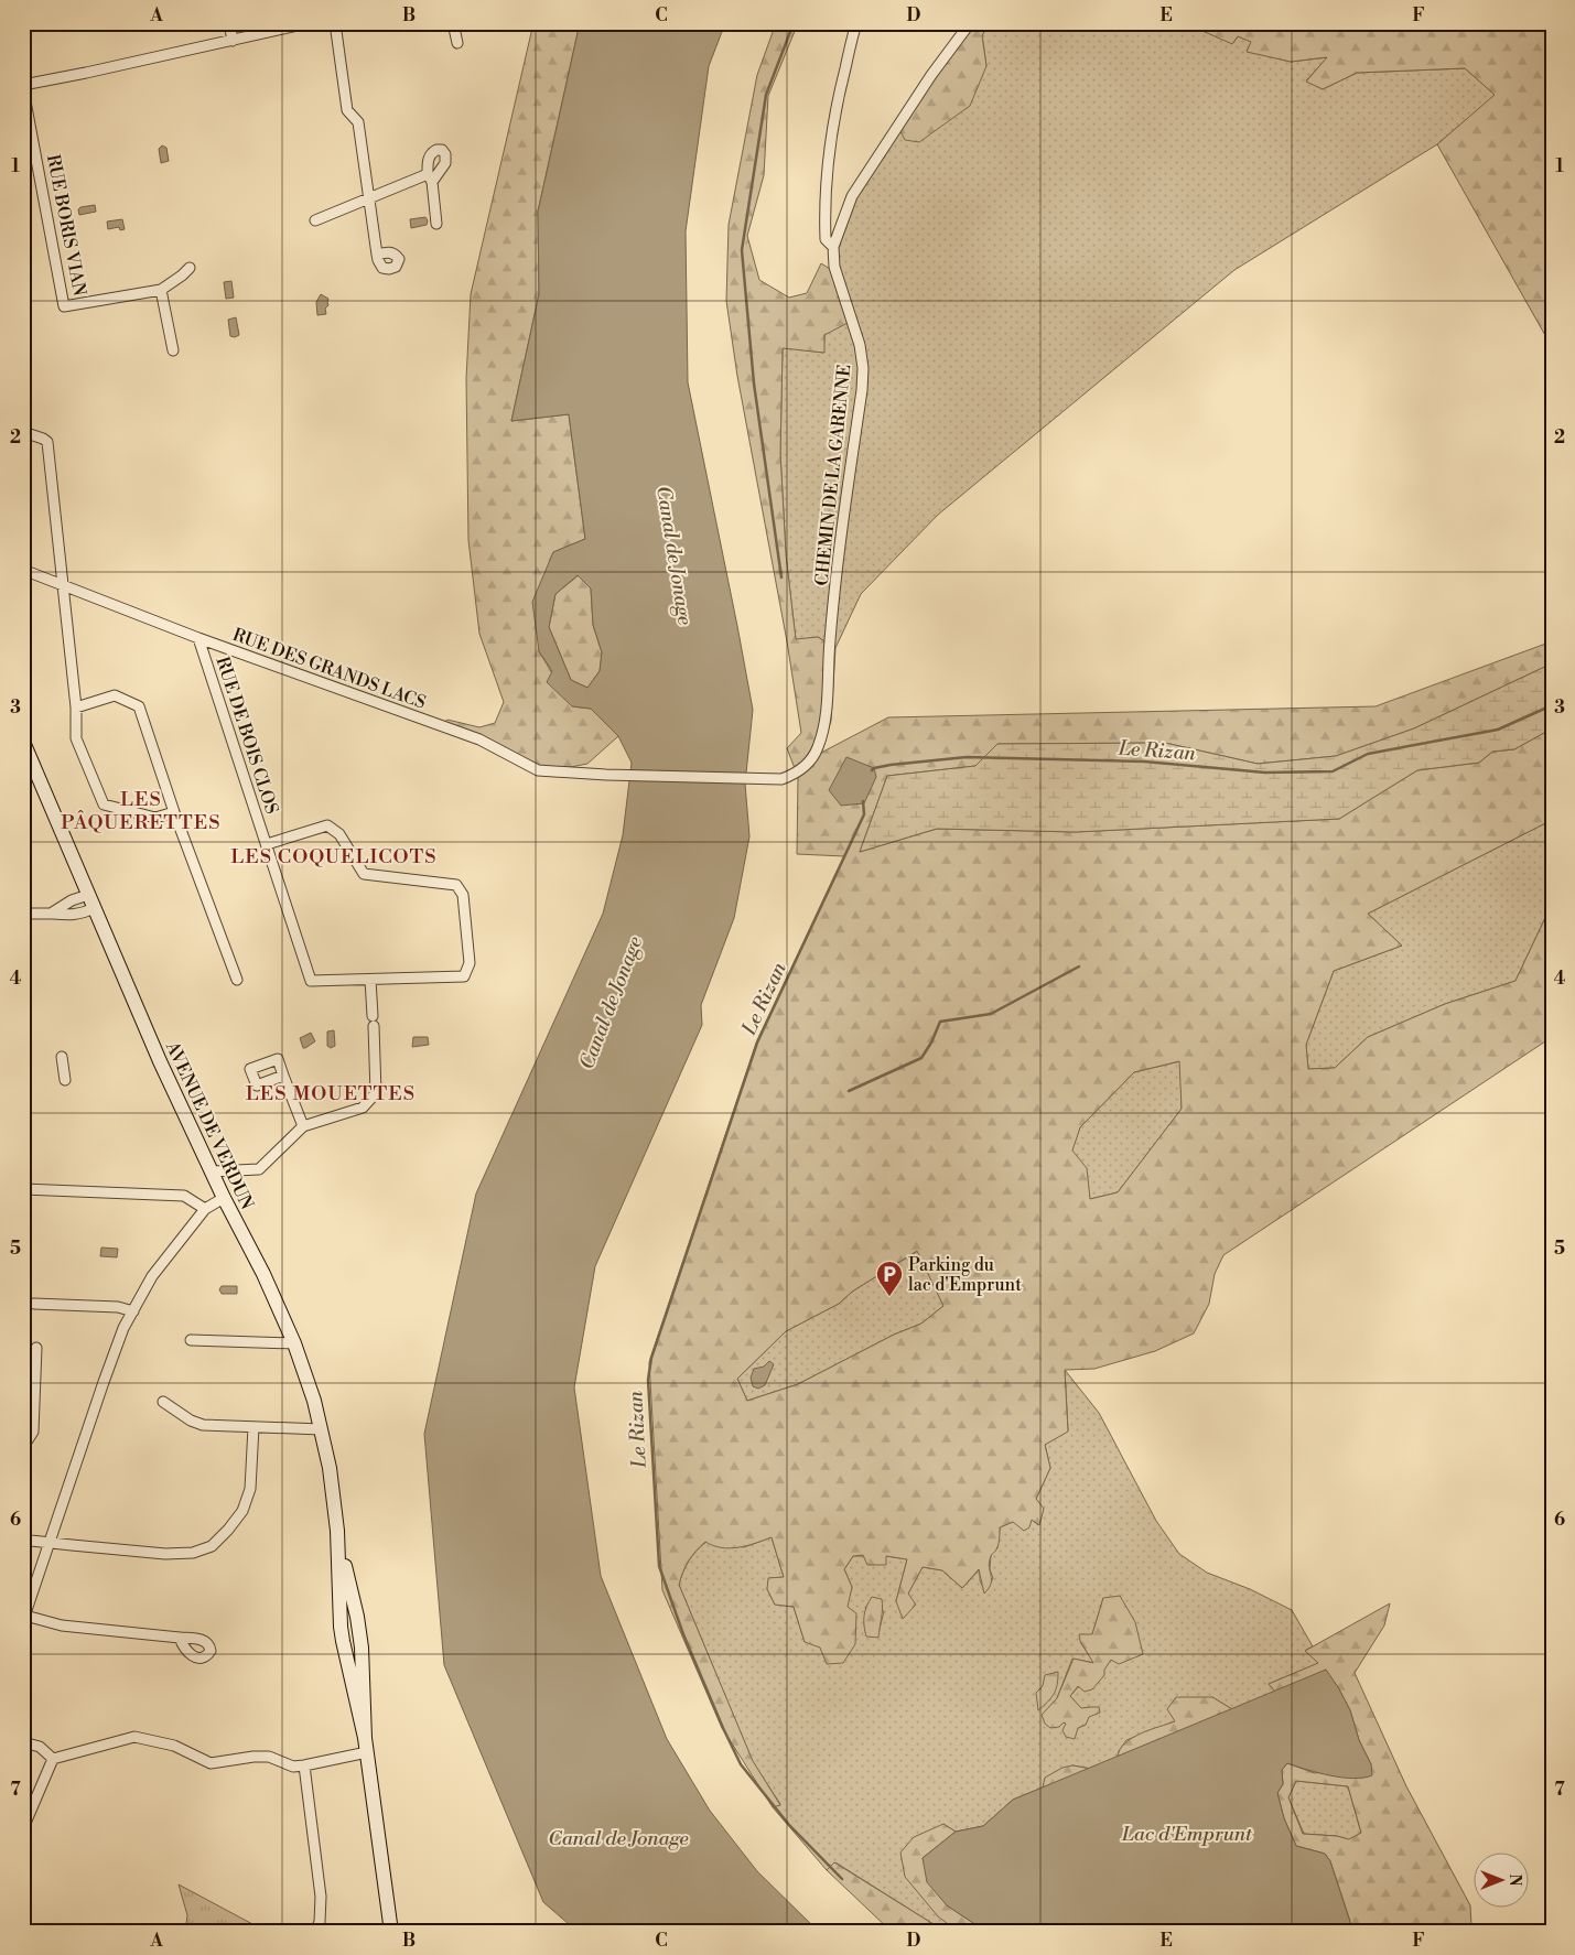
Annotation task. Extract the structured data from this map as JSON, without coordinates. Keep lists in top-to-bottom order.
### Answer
{
  "streets": {
    "main road": ["AVENUE DE VERDUN"],
    "street": [
      "RUE BORIS VIAN",
      "CHEMIN DE LA GARENNE",
      "RUE DES GRANDS LACS",
      "RUE DE BOIS CLOS"
    ]
  },
  "crossings": [
    ["CHEMIN DE LA GARENNE", "RUE DES GRANDS LACS"],
    ["RUE DES GRANDS LACS", "RUE DE BOIS CLOS"]
  ],
  "districts": ["LES PÂQUERETTES", "LES COQUELICOTS", "LES MOUETTES"],
  "water": ["Canal de Jonage", "Le Rizan", "Lac d'Emprunt"],
  "places": {
    "parking": ["Parking du lac d'Emprunt"]
  },
  "north": "right",
  "grid": {
    "columns": [
      "A",
      "B",
      "C",
      "D",
      "E",
      "F"
    ],
    "rows": [
      "1",
      "2",
      "3",
      "4",
      "5",
      "6",
      "7"
    ]
  }
}
